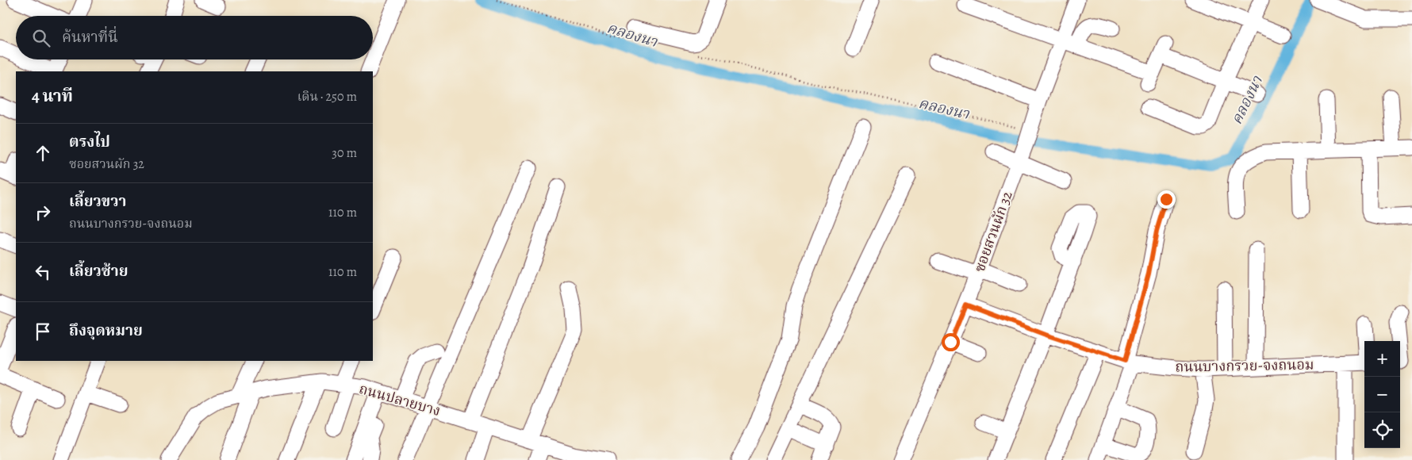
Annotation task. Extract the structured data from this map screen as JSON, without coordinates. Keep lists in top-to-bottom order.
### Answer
{
  "streets": {
    "street": ["ซอยสวนผัก 32", "ถนนบางกรวย-จงถนอม", "ถนนปลายบาง"]
  },
  "crossings": [
    ["ซอยสวนผัก 32", "ถนนบางกรวย-จงถนอม"]
  ],
  "water": ["คลองนา"],
  "page": {
    "search": "ค้นหาที่นี่",
    "heading": ["4 นาที", "เดิน · 250 m"],
    "list": [
      ["ตรงไป", "ซอยสวนผัก 32", "30 m"],
      ["เลี้ยวขวา", "ถนนบางกรวย-จงถนอม", "110 m"],
      ["เลี้ยวซ้าย", "110 m"],
      "ถึงจุดหมาย"
    ],
    "map_buttons": ["+", "−"]
  }
}
